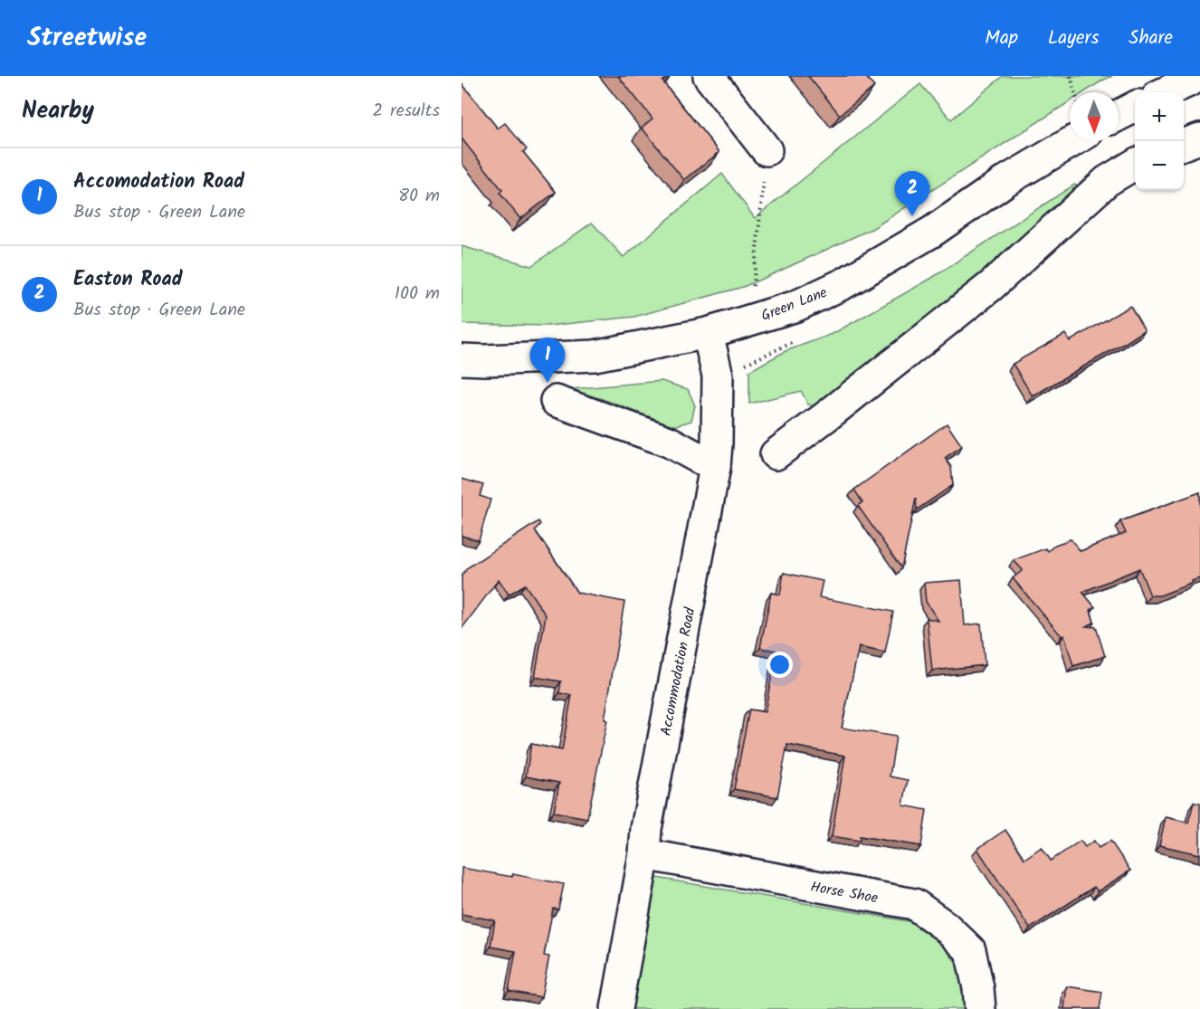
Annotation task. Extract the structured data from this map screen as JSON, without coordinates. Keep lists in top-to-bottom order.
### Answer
{
  "streets": {
    "street": ["Green Lane", "Accommodation Road", "Horse Shoe"]
  },
  "crossings": [
    ["Green Lane", "Accommodation Road"],
    ["Accommodation Road", "Horse Shoe"]
  ],
  "north": "bottom",
  "page": {
    "header": "Streetwise",
    "nav": ["Map", "Layers", "Share"],
    "heading": ["Nearby", "2 results"],
    "map_buttons": ["+", "−"],
    "list": [
      {
        "mark": "1",
        "name": "Accomodation Road",
        "note": "Bus stop · Green Lane",
        "value": "80 m"
      },
      {
        "mark": "2",
        "name": "Easton Road",
        "note": "Bus stop · Green Lane",
        "value": "100 m"
      }
    ],
    "pins": ["2", "1"]
  }
}
